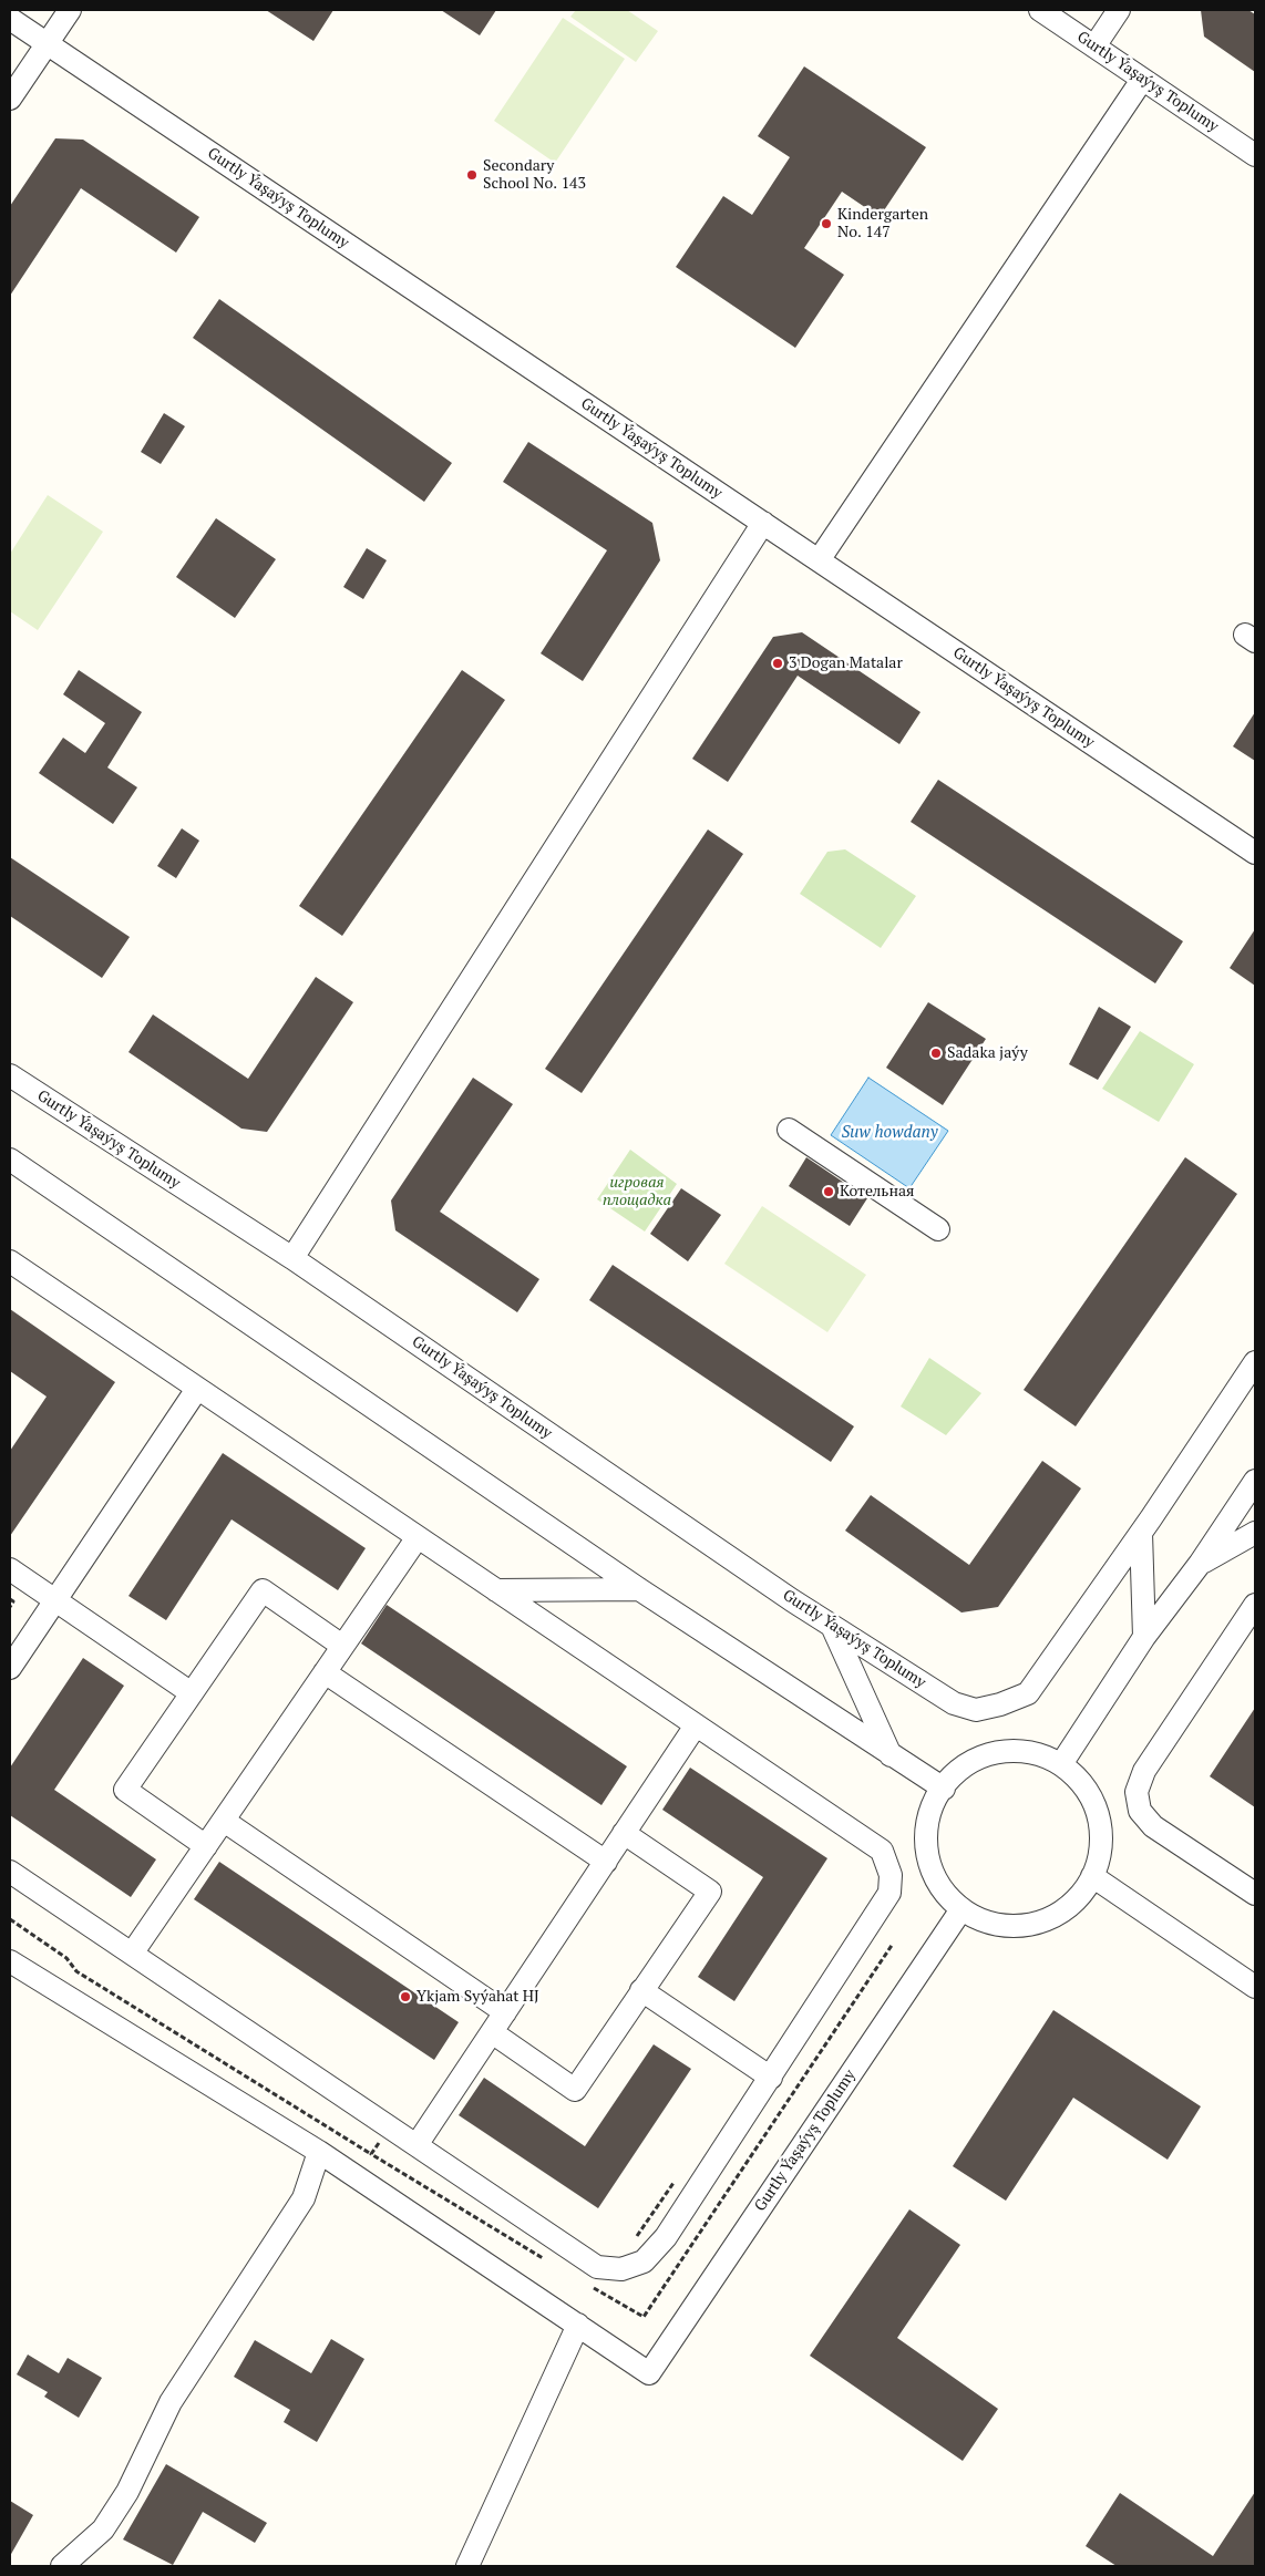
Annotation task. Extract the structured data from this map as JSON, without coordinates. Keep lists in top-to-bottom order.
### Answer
{
  "streets": {
    "street": ["Gurtly Ýaşaýyş Toplumy"]
  },
  "water": ["Suw howdany"],
  "parks": ["игровая площадка"],
  "places": [
    "Secondary School No. 143",
    "Kindergarten No. 147",
    "3 Dogan Matalar",
    "Sadaka jaýy",
    "Котельная",
    "Ykjam Syýahat HJ"
  ]
}
